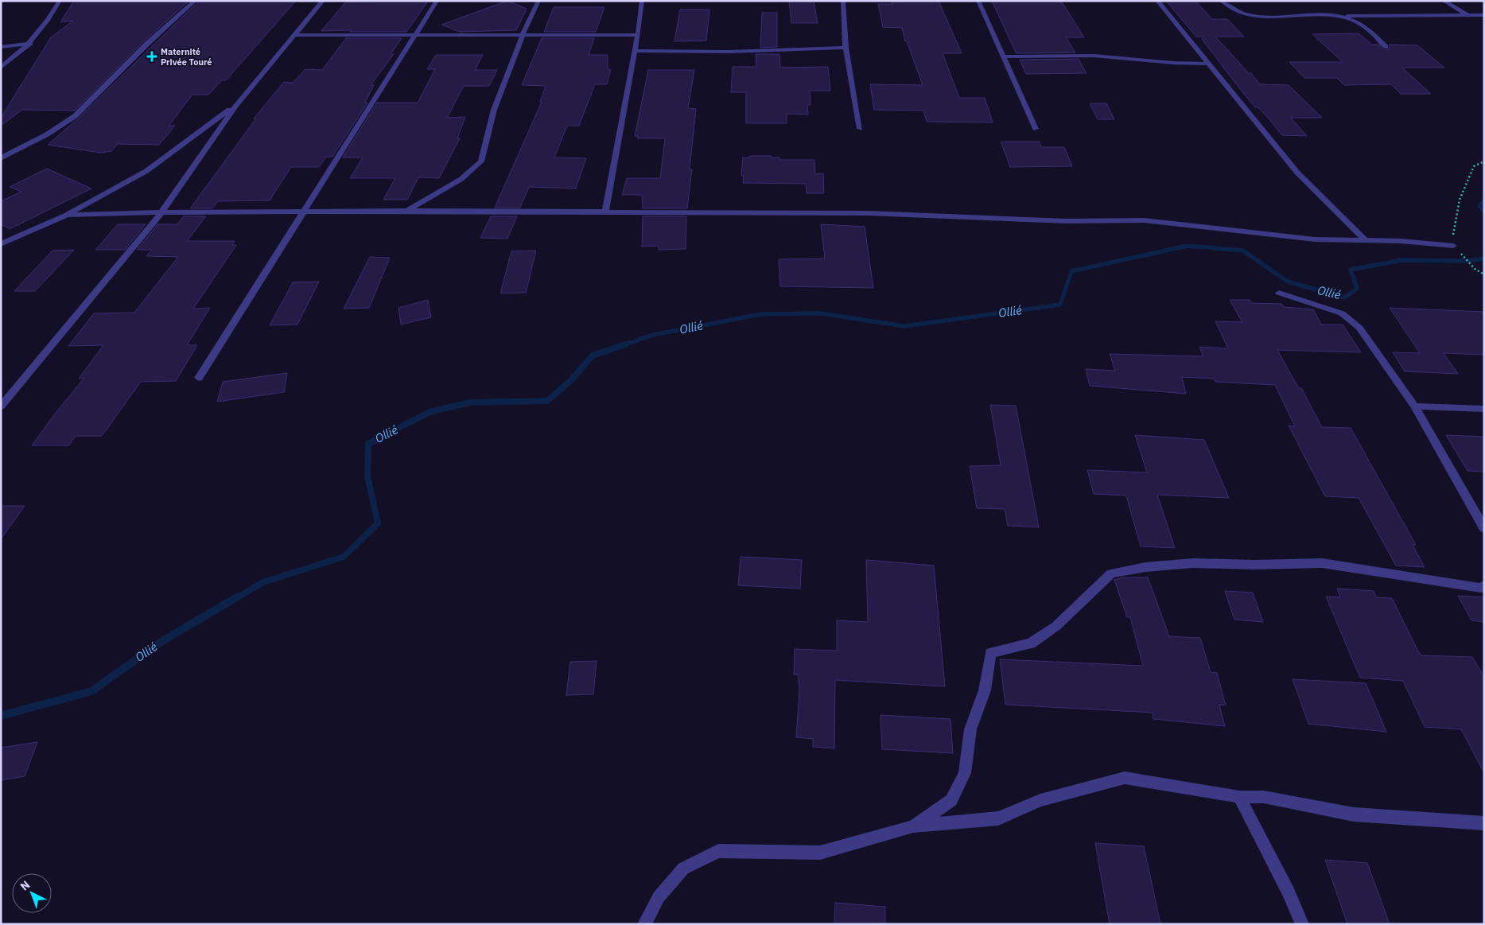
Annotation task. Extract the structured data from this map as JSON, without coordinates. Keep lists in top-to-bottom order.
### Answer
{
  "water": ["Ollié"],
  "places": {
    "health": ["Maternité Privée Touré"]
  },
  "north": "top left"
}
